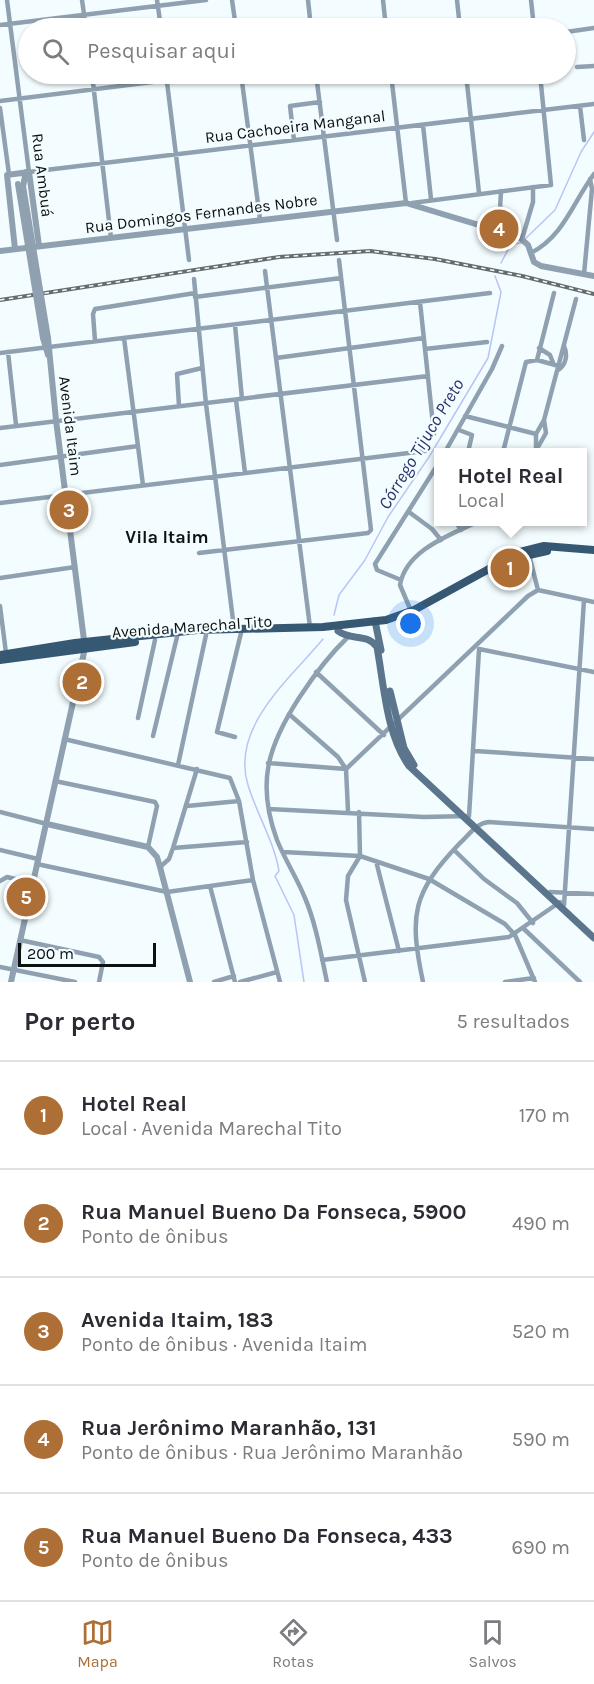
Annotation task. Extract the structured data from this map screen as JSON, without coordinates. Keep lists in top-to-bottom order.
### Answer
{
  "streets": {
    "main road": ["Avenida Marechal Tito"],
    "street": [
      "Rua Cachoeira Manganal",
      "Rua Ambuá",
      "Rua Domingos Fernandes Nobre",
      "Avenida Itaim"
    ]
  },
  "crossings": [
    ["Rua Cachoeira Manganal", "Rua Ambuá"],
    ["Rua Cachoeira Manganal", "Rua Domingos Fernandes Nobre"],
    ["Rua Cachoeira Manganal", "Avenida Itaim"],
    ["Rua Ambuá", "Rua Domingos Fernandes Nobre"],
    ["Rua Ambuá", "Avenida Itaim"],
    ["Avenida Itaim", "Avenida Marechal Tito"]
  ],
  "districts": ["Vila Itaim"],
  "water": ["Córrego Tijuco Preto"],
  "scale_bar": "200 m",
  "page": {
    "search": "Pesquisar aqui",
    "pins": [
      "4",
      "3",
      "1",
      "2",
      "5"
    ],
    "popup": ["Hotel Real", "Local"],
    "scale": "200 m",
    "heading": ["Por perto", "5 resultados"],
    "list": [
      {
        "mark": "1",
        "name": "Hotel Real",
        "note": "Local · Avenida Marechal Tito",
        "value": "170 m"
      },
      {
        "mark": "2",
        "name": "Rua Manuel Bueno Da Fonseca, 5900",
        "note": "Ponto de ônibus",
        "value": "490 m"
      },
      {
        "mark": "3",
        "name": "Avenida Itaim, 183",
        "note": "Ponto de ônibus · Avenida Itaim",
        "value": "520 m"
      },
      {
        "mark": "4",
        "name": "Rua Jerônimo Maranhão, 131",
        "note": "Ponto de ônibus · Rua Jerônimo Maranhão",
        "value": "590 m"
      },
      {
        "mark": "5",
        "name": "Rua Manuel Bueno Da Fonseca, 433",
        "note": "Ponto de ônibus",
        "value": "690 m"
      }
    ],
    "nav": ["Mapa", "Rotas", "Salvos"]
  }
}
